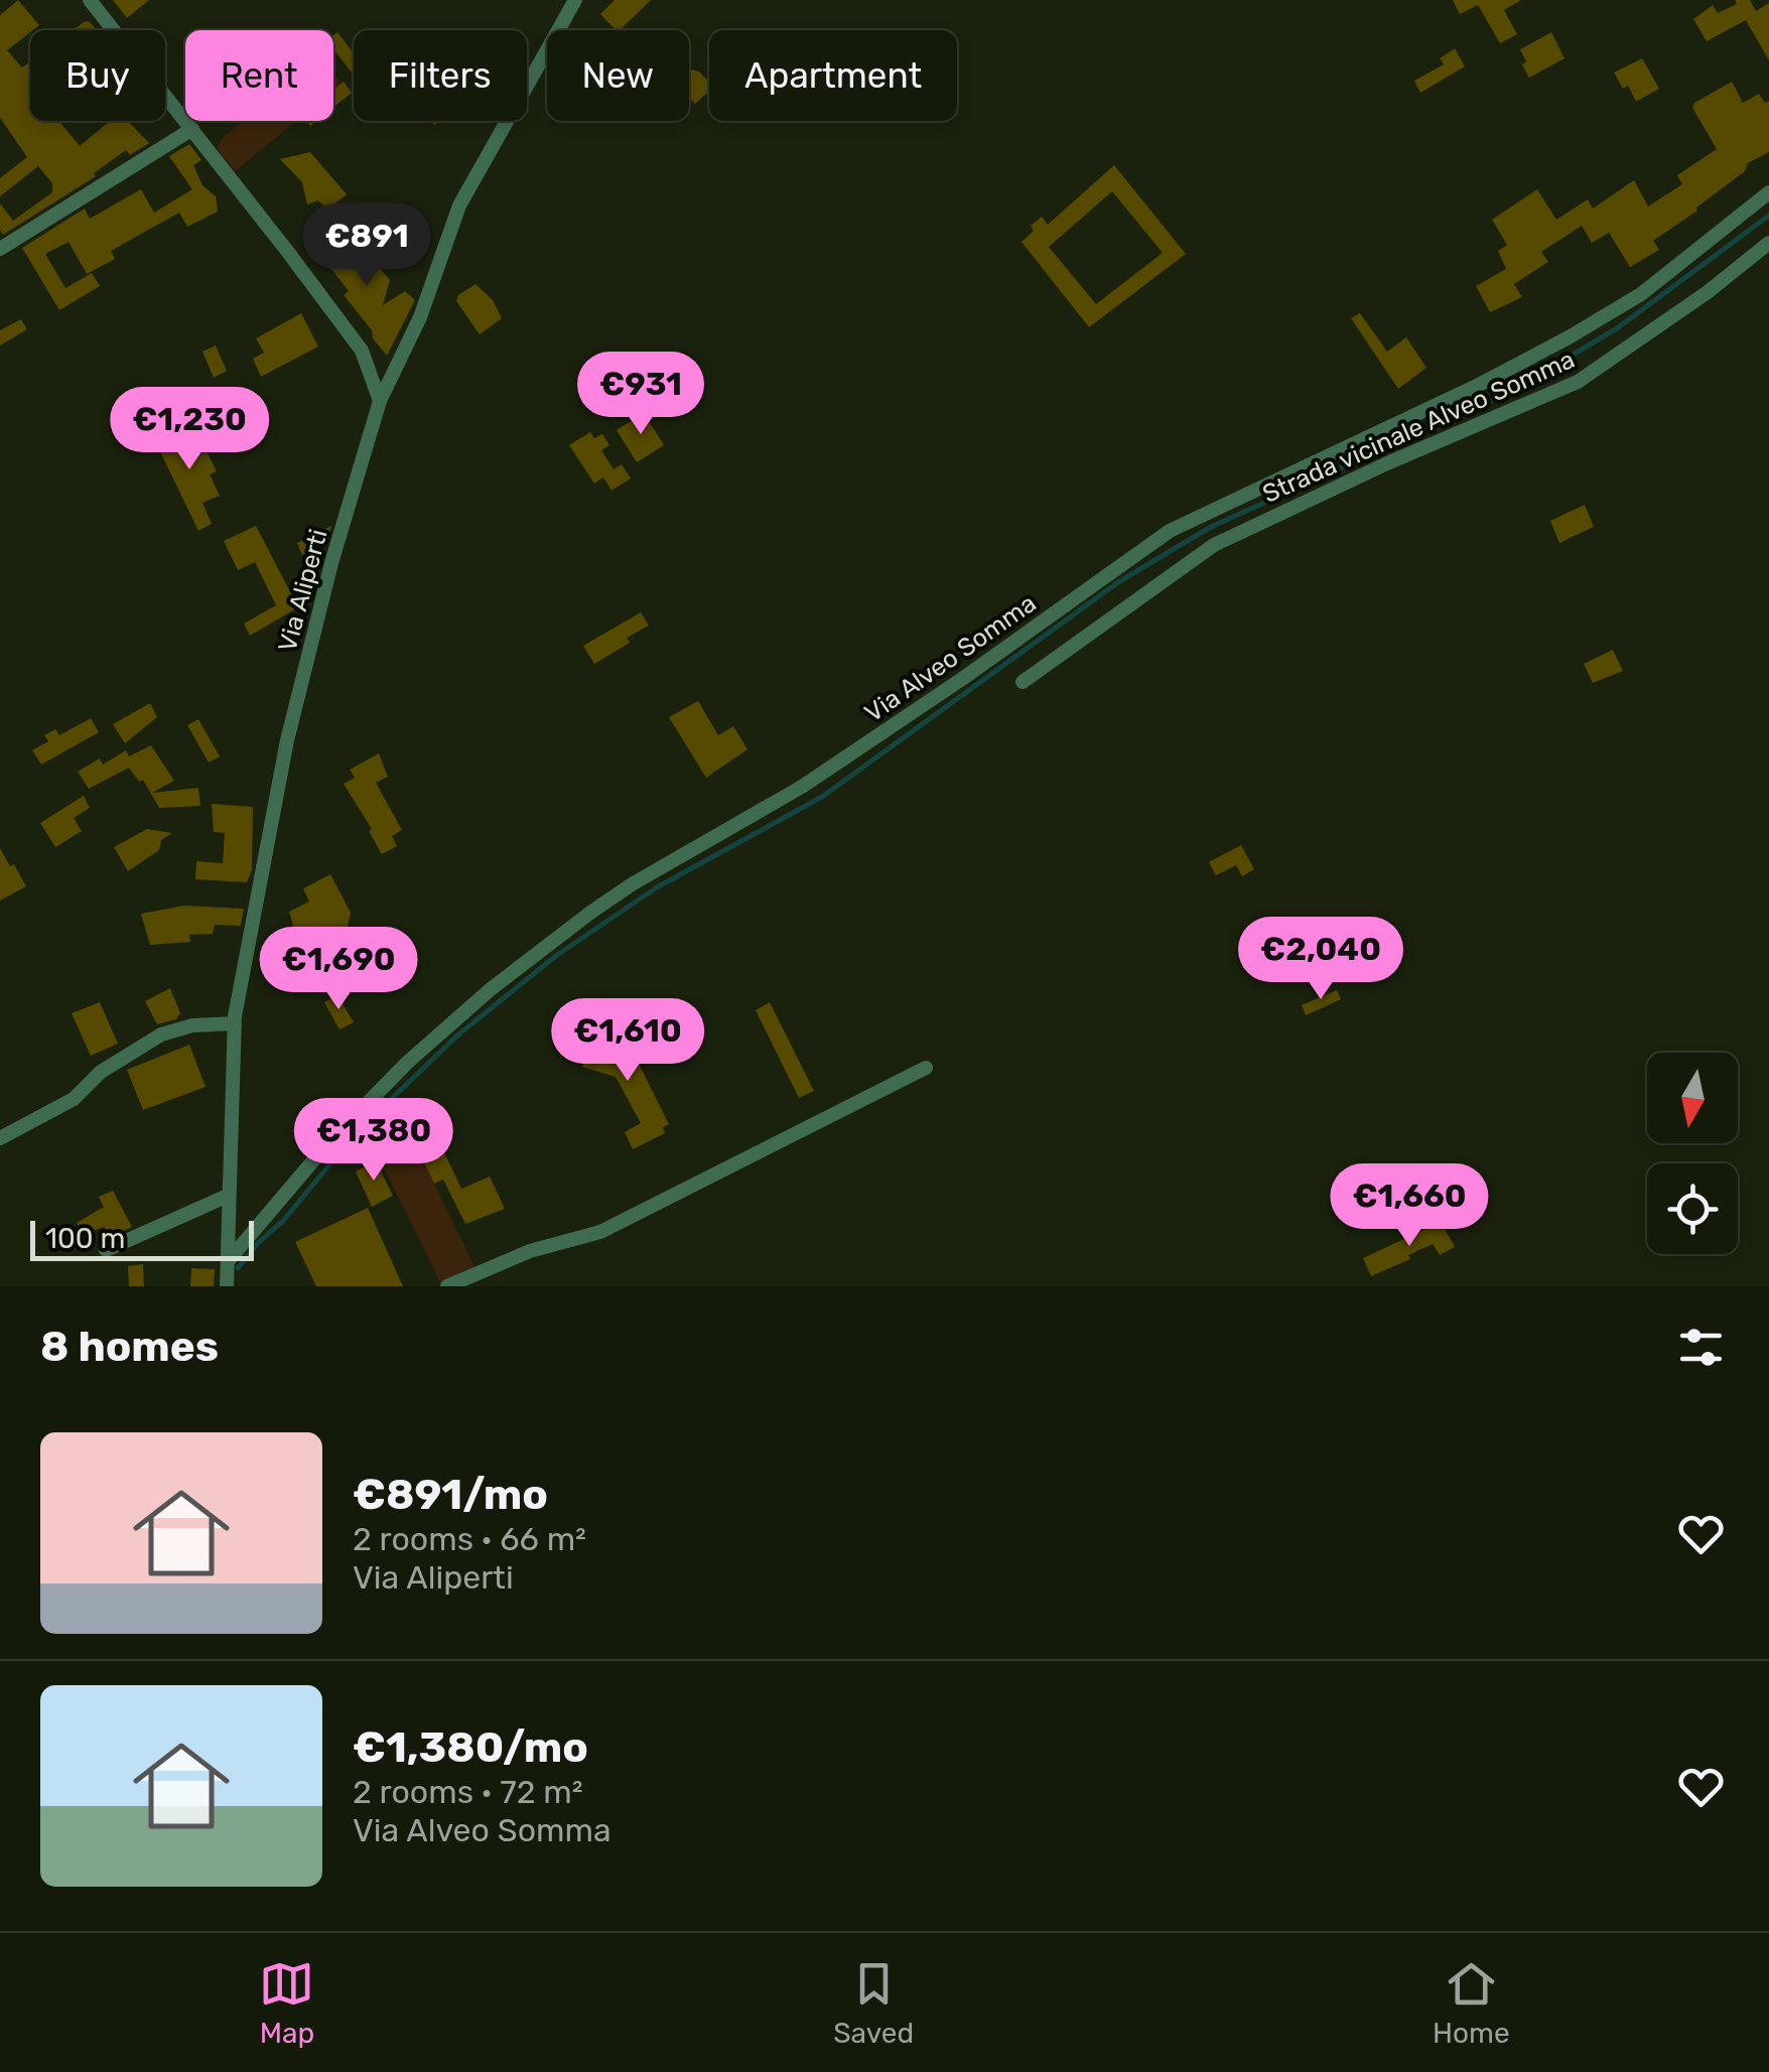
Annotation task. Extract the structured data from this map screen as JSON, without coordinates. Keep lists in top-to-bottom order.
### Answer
{
  "streets": {
    "street": ["Strada vicinale Alveo Somma", "Via Aliperti", "Via Alveo Somma"]
  },
  "crossings": [
    ["Via Aliperti", "Via Alveo Somma"]
  ],
  "scale_bar": "100 m",
  "north": "bottom",
  "page": {
    "chip": [
      "Buy",
      "Rent",
      "Filters",
      "New",
      "Apartment"
    ],
    "price": [
      "€891",
      "€931",
      "€1,230",
      "€2,040",
      "€1,690",
      "€1,610",
      "€1,380",
      "€1,660"
    ],
    "scale": "100 m",
    "heading": "8 homes",
    "list": [
      {
        "name": "€891/mo",
        "note": "2 rooms · 66 m² · Via Aliperti"
      },
      {
        "name": "€1,380/mo",
        "note": "2 rooms · 72 m² · Via Alveo Somma"
      }
    ],
    "tabs": ["Map", "Saved", "Home"]
  }
}
